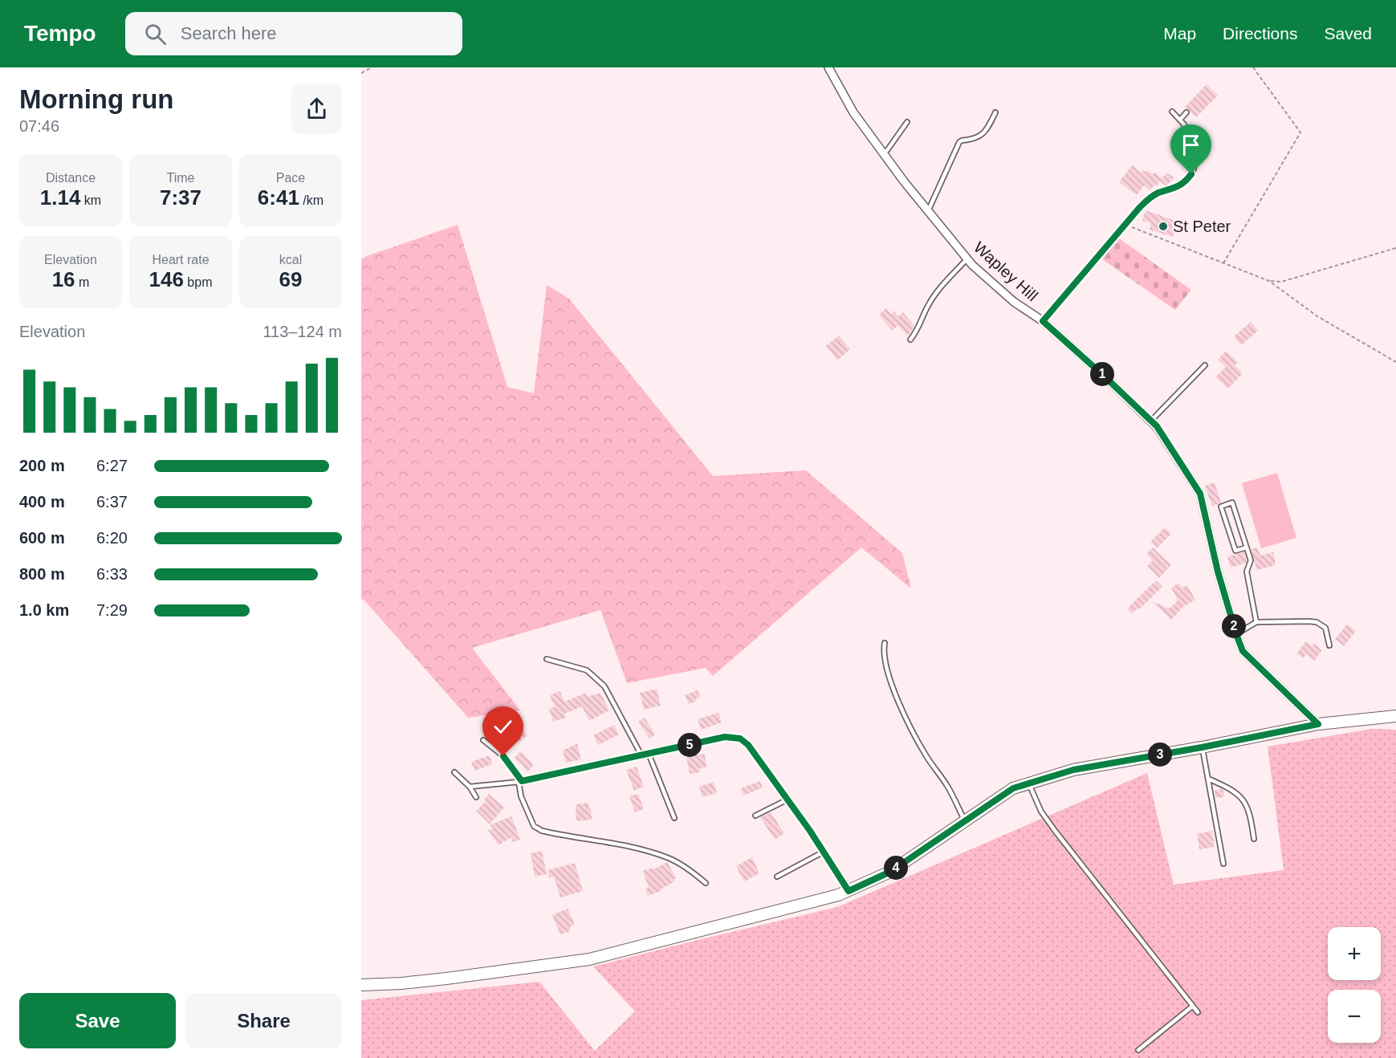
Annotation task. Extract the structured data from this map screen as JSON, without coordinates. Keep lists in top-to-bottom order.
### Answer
{
  "streets": {
    "street": ["Wapley Hill"]
  },
  "places": ["St Peter"],
  "page": {
    "header": "Tempo",
    "search": "Search here",
    "nav": ["Map", "Directions", "Saved"],
    "heading": ["Morning run", "07:46"],
    "stats": [
      ["Distance", "1.14 km"],
      ["Time", "7:37"],
      ["Pace", "6:41 /km"],
      ["Elevation", "16 m"],
      ["Heart rate", "146 bpm"],
      ["kcal", "69"]
    ],
    "chart": ["Elevation", "113–124 m"],
    "pins": [
      "1",
      "2",
      "5",
      "3",
      "4"
    ],
    "list": [
      {
        "name": "200 m",
        "note": "6:27"
      },
      {
        "name": "400 m",
        "note": "6:37"
      },
      {
        "name": "600 m",
        "note": "6:20"
      },
      {
        "name": "800 m",
        "note": "6:33"
      },
      {
        "name": "1.0 km",
        "note": "7:29"
      }
    ],
    "map_buttons": ["+", "−"],
    "buttons": ["Save", "Share"]
  }
}
